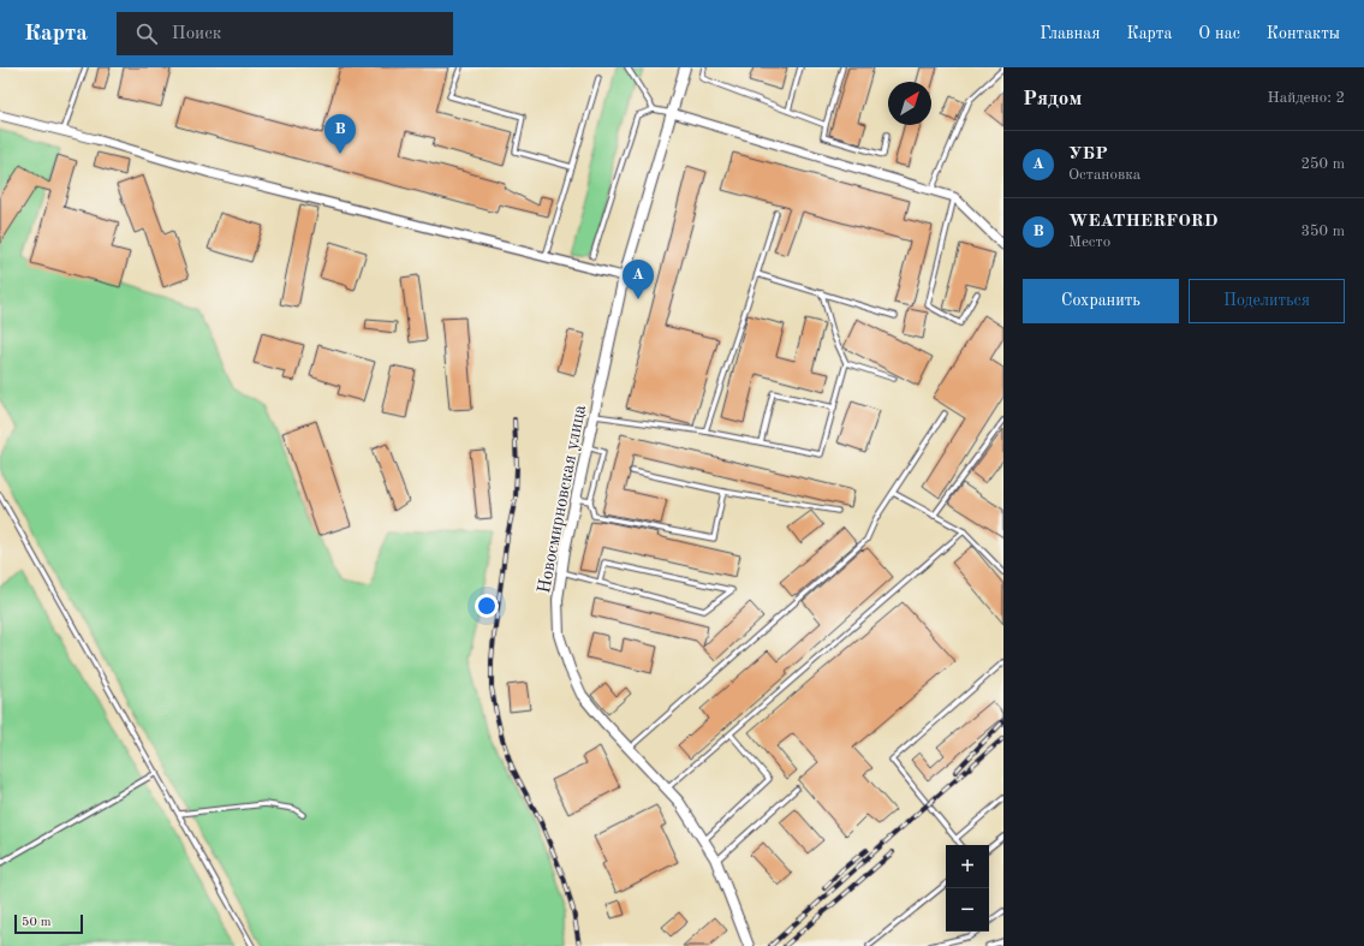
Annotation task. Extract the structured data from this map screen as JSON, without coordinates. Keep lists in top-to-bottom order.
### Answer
{
  "streets": {
    "street": ["Новосмирновская улица"]
  },
  "scale_bar": "50 m",
  "north": "top right",
  "page": {
    "header": "Карта",
    "search": "Поиск",
    "nav": [
      "Главная",
      "Карта",
      "О нас",
      "Контакты"
    ],
    "heading": ["Рядом", "Найдено: 2"],
    "pins": ["B", "A"],
    "list": [
      {
        "mark": "A",
        "name": "УБР",
        "note": "Остановка",
        "value": "250 m"
      },
      {
        "mark": "B",
        "name": "WEATHERFORD",
        "note": "Место",
        "value": "350 m"
      }
    ],
    "buttons": ["Сохранить", "Поделиться"],
    "map_buttons": ["+", "−"],
    "scale": "50 m"
  }
}
